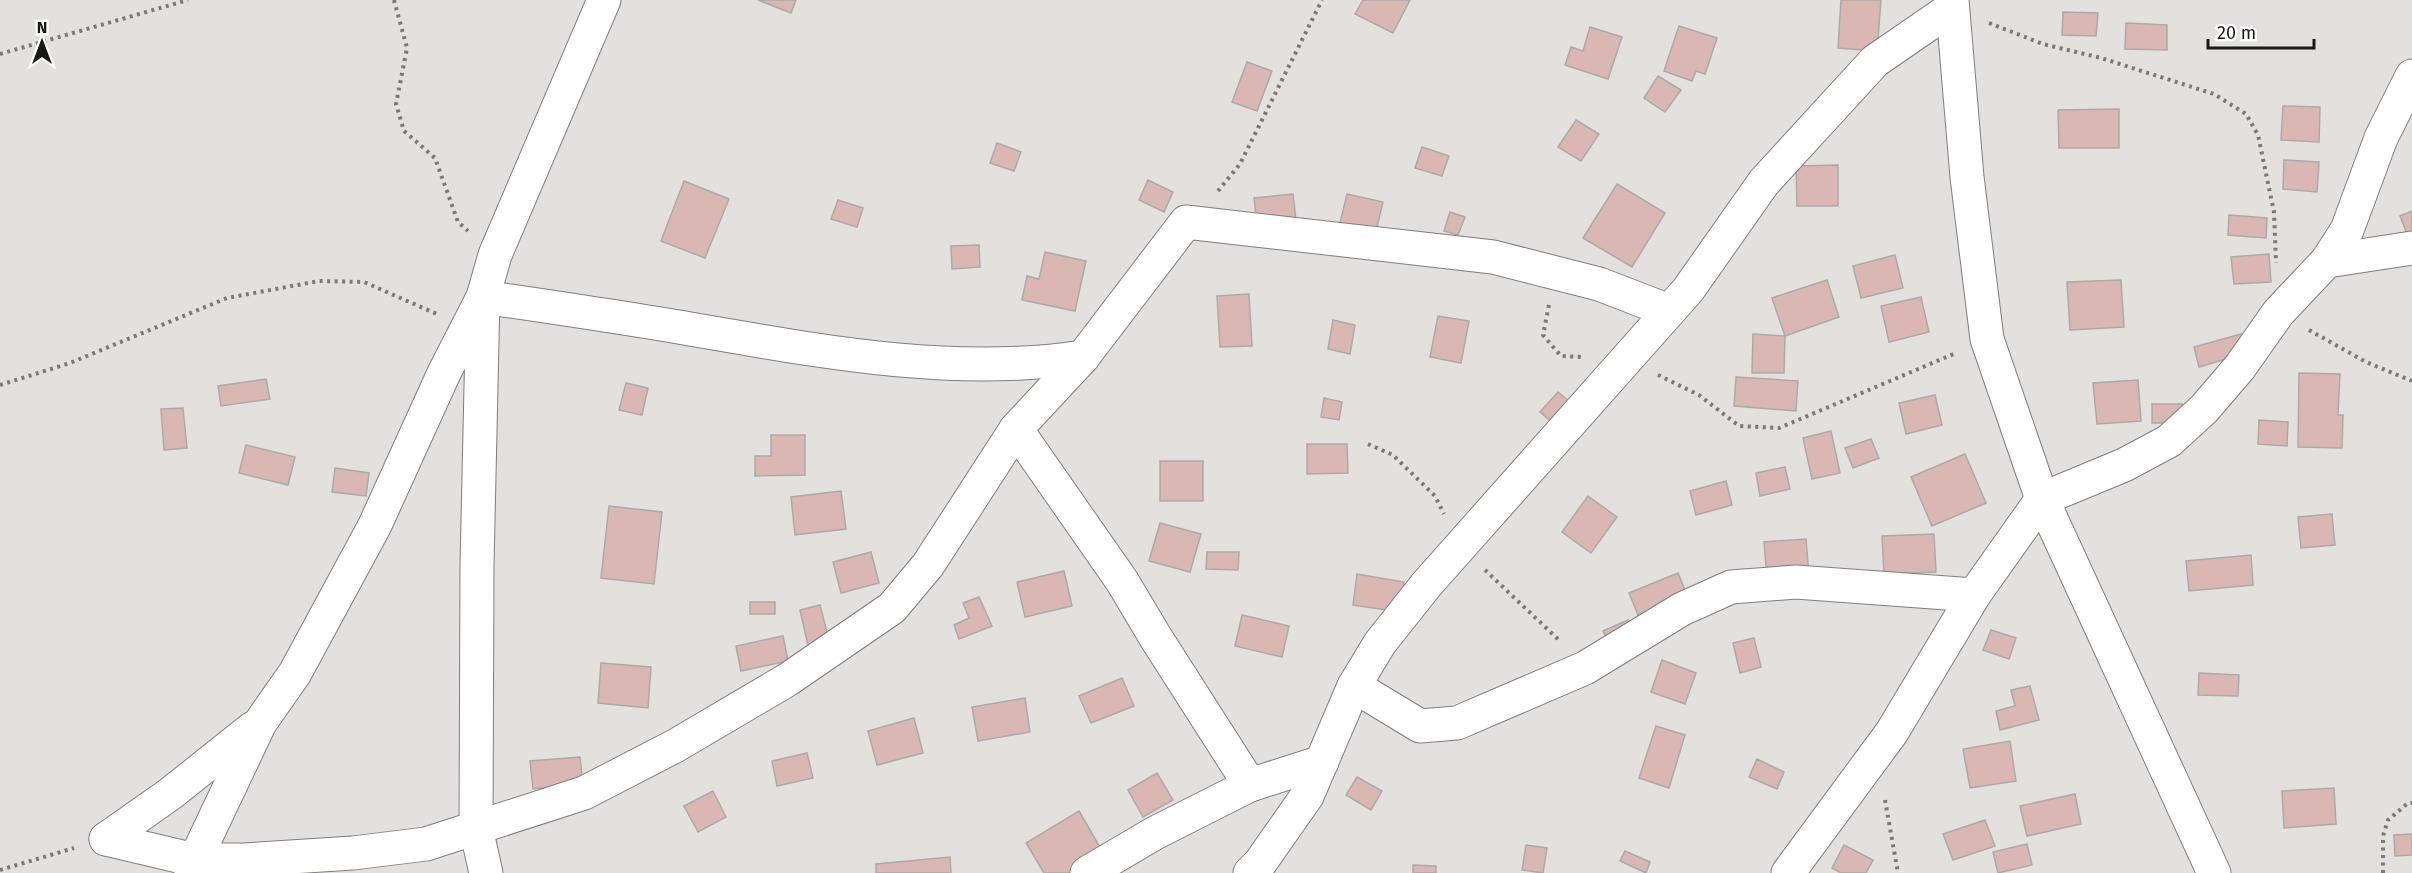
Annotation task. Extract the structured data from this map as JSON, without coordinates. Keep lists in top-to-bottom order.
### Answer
{
  "scale_bar": "20 m",
  "north": "top"
}
